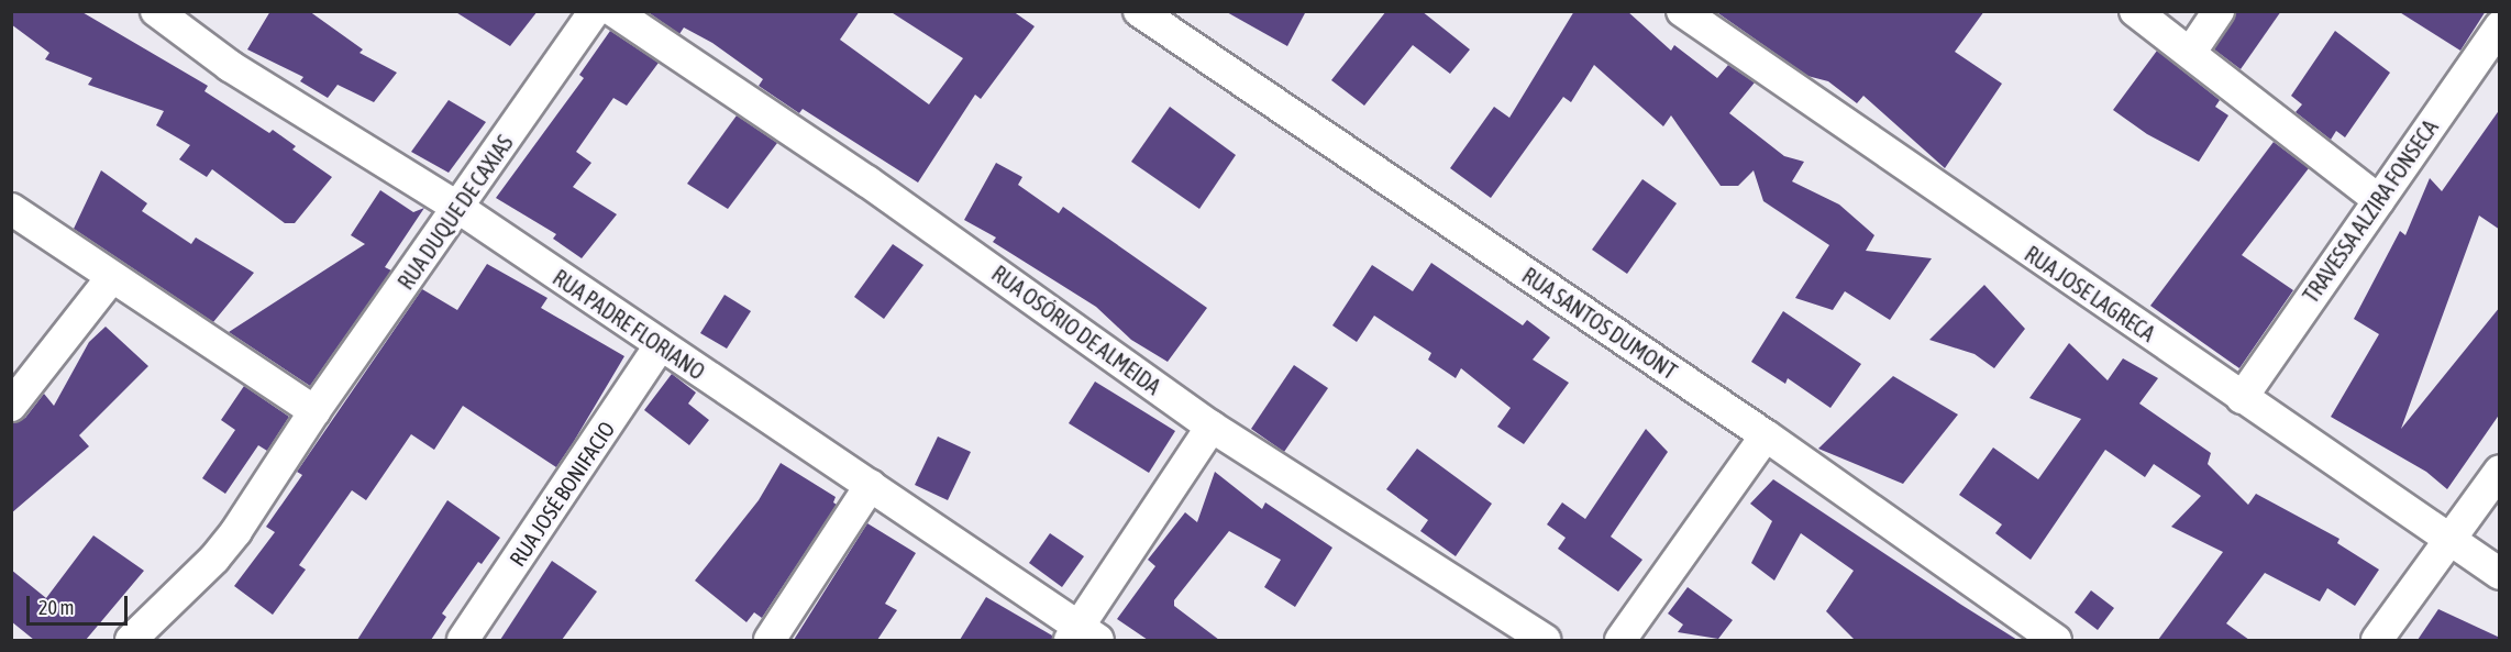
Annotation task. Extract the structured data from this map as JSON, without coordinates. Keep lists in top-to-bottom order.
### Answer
{
  "streets": {
    "street": [
      "TRAVESSA ALZIRA FONSECA",
      "RUA DUQUE DE CAXIAS",
      "RUA JOSE LAGRECA",
      "RUA SANTOS DUMONT",
      "RUA PADRE FLORIANO",
      "RUA OSÓRIO DE ALMEIDA",
      "RUA JOSÉ BONIFACIO"
    ]
  },
  "crossings": [
    ["TRAVESSA ALZIRA FONSECA", "RUA JOSE LAGRECA"],
    ["RUA DUQUE DE CAXIAS", "RUA PADRE FLORIANO"],
    ["RUA PADRE FLORIANO", "RUA JOSÉ BONIFACIO"]
  ],
  "scale_bar": "20 m"
}
